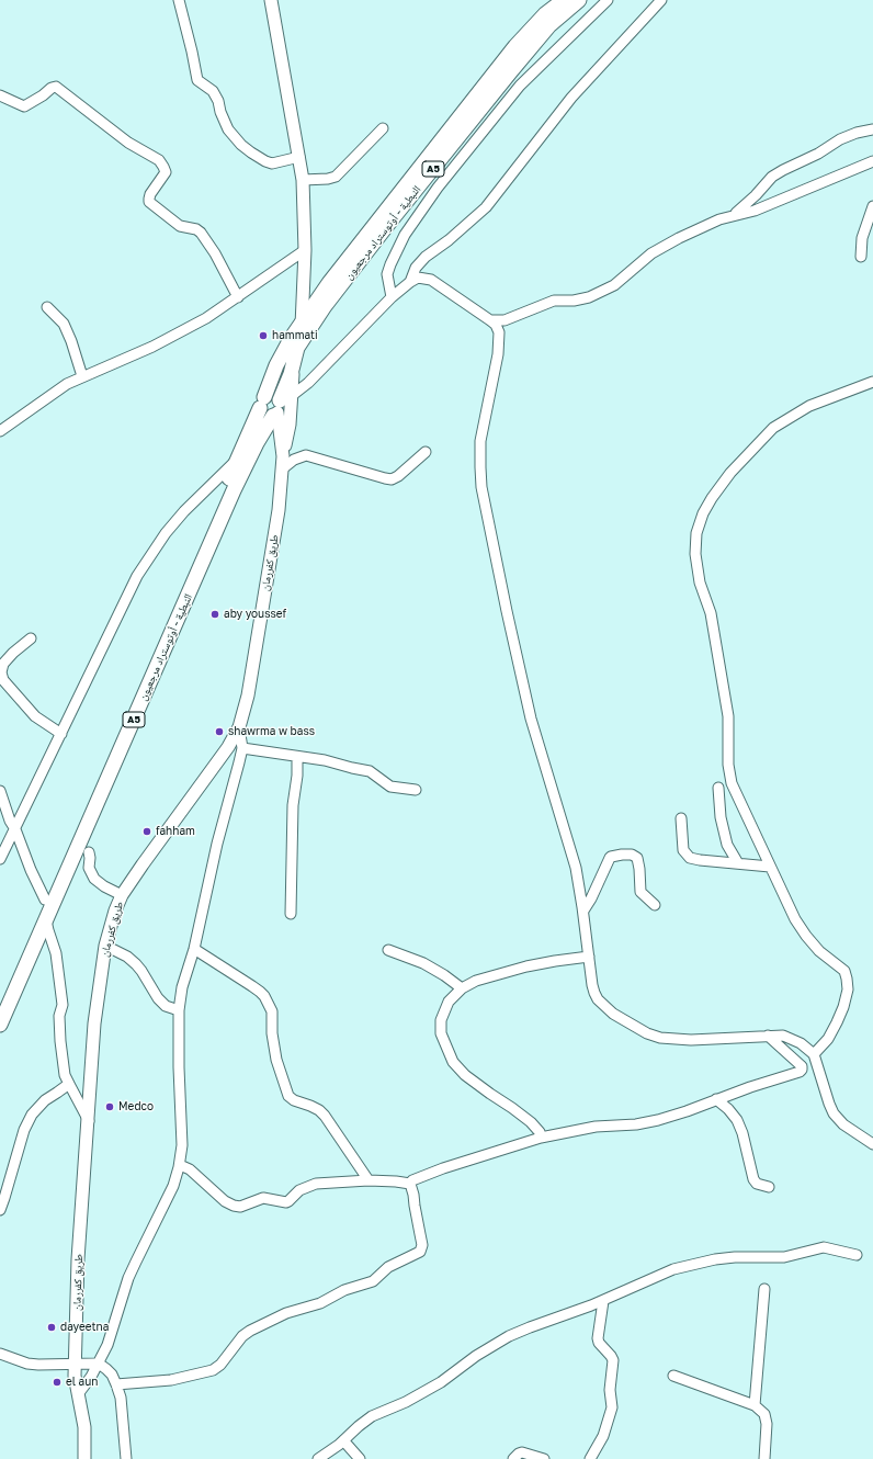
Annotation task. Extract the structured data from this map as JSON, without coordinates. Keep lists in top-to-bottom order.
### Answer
{
  "streets": {
    "highway": ["A5", "النبطية - أوتوستراد مرجعيون"],
    "main road": ["طريق كفررمان"]
  },
  "crossings": [
    ["النبطية - أوتوستراد مرجعيون", "طريق كفررمان"]
  ],
  "places": [
    "hammati",
    "aby youssef",
    "shawrma w bass",
    "fahham",
    "Medco",
    "dayeetna",
    "el aun"
  ]
}
